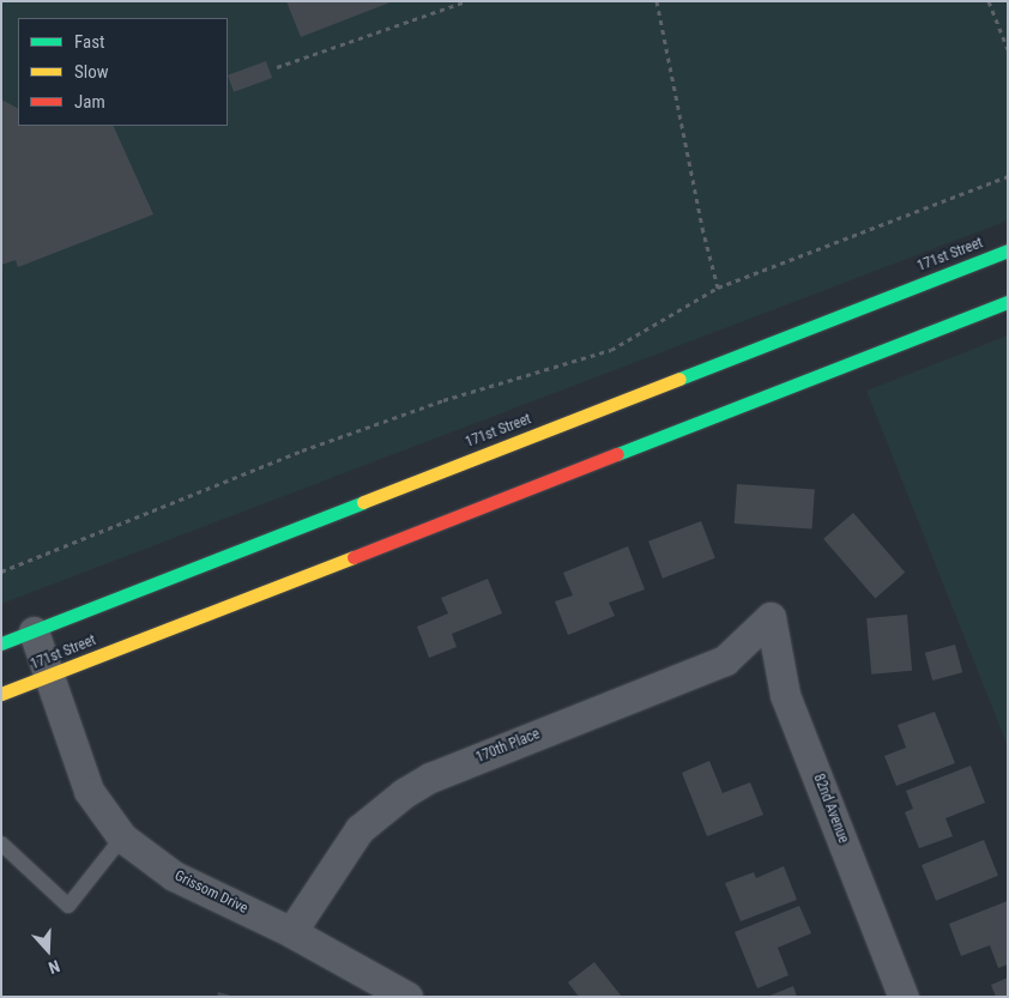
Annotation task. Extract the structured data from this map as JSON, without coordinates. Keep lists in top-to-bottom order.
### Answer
{
  "streets": {
    "street": [
      "171st Street",
      "170th Place",
      "82nd Avenue",
      "Grissom Drive"
    ]
  },
  "crossings": [
    ["171st Street", "Grissom Drive"],
    ["170th Place", "82nd Avenue"],
    ["170th Place", "Grissom Drive"]
  ],
  "legend": ["Fast", "Slow", "Jam"],
  "north": "bottom"
}
